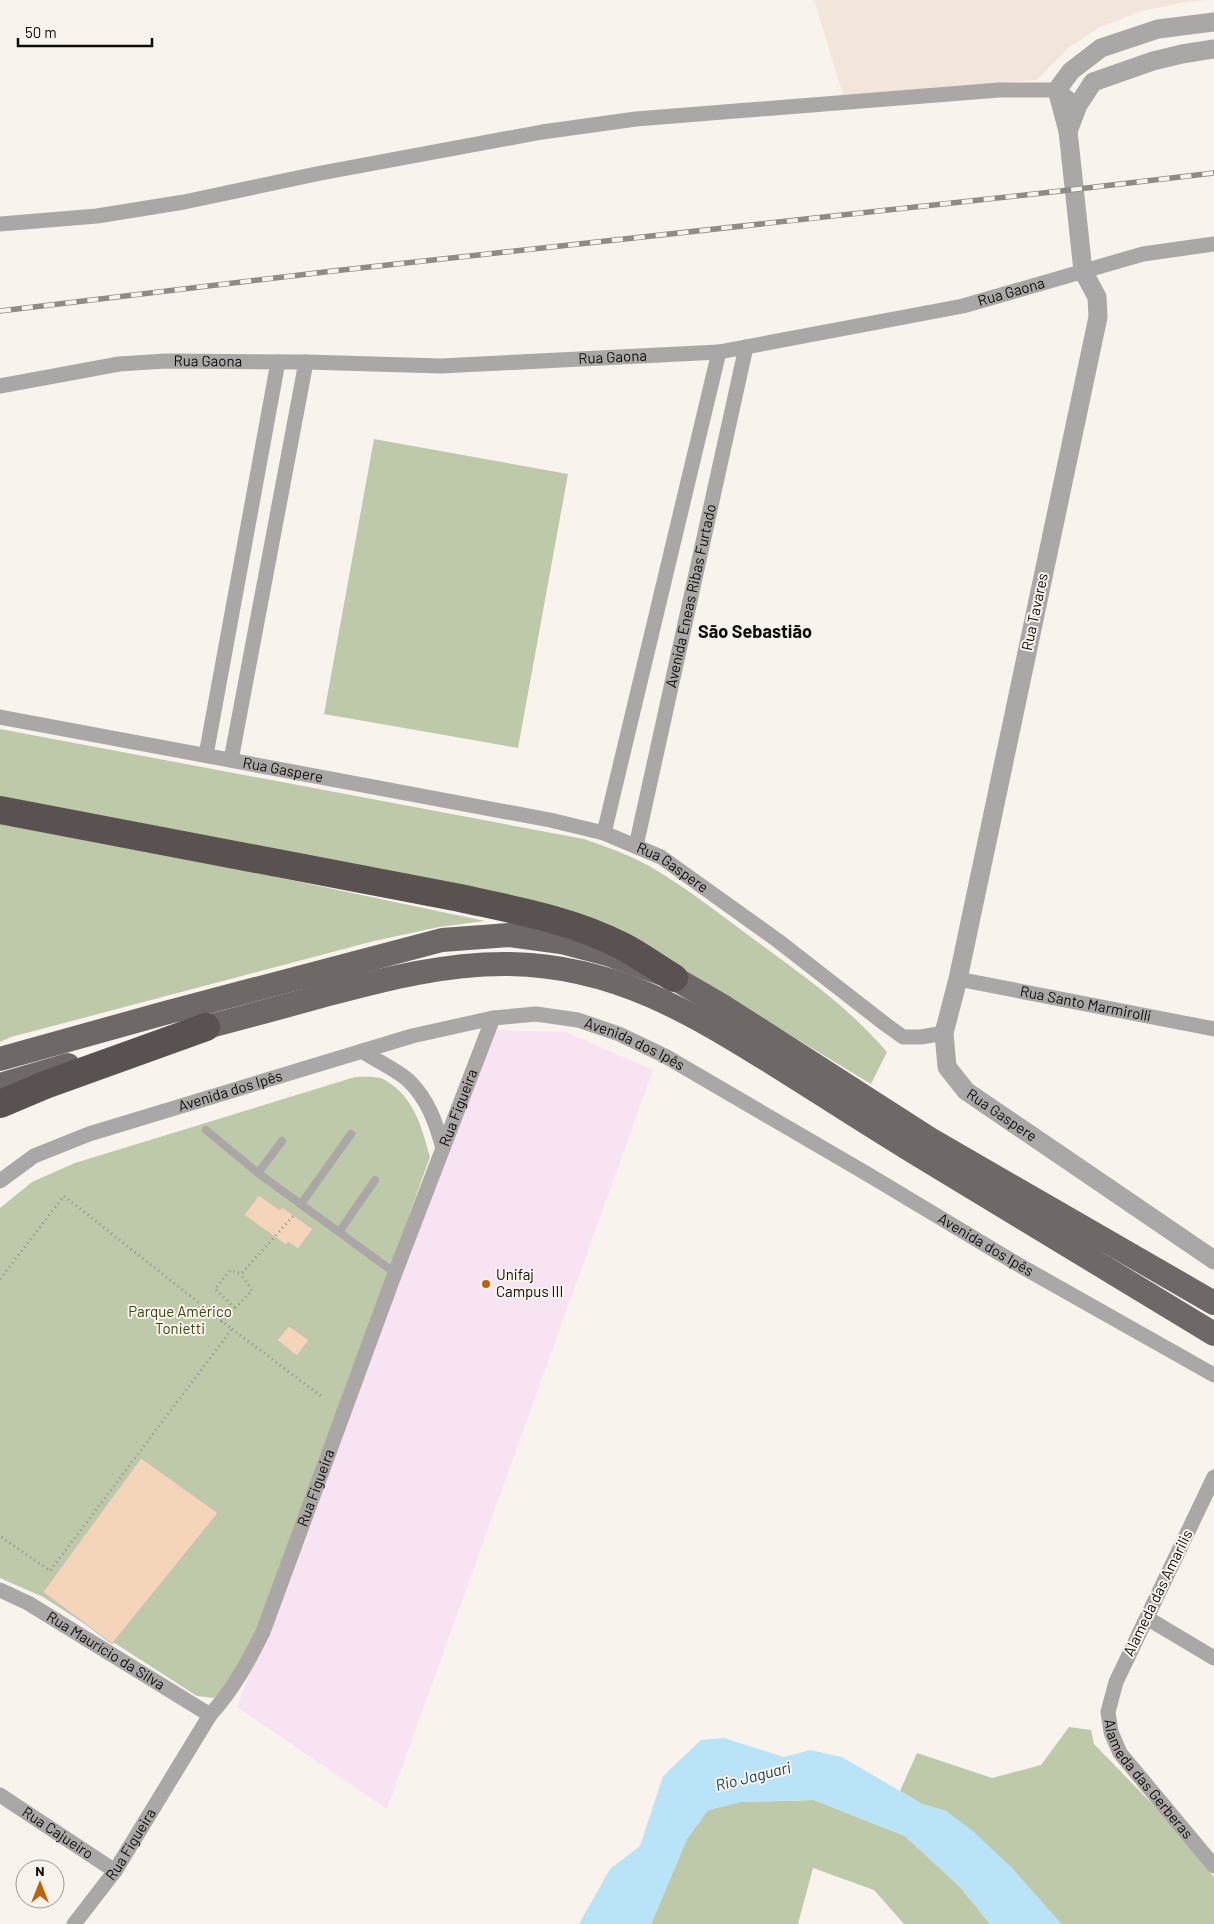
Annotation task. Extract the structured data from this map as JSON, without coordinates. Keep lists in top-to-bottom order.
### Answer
{
  "streets": {
    "street": [
      "Rua Gaona",
      "Avenida Eneas Ribas Furtado",
      "Rua Tavares",
      "Rua Gaspere",
      "Rua Santo Marmirolli",
      "Avenida dos Ipês",
      "Rua Figueira",
      "Alameda das Amarilis",
      "Rua Maurício da Silva",
      "Alameda das Gerberas",
      "Rua Cajueiro"
    ]
  },
  "crossings": [
    ["Rua Gaona", "Avenida Eneas Ribas Furtado"],
    ["Rua Gaona", "Rua Tavares"],
    ["Avenida Eneas Ribas Furtado", "Rua Gaspere"],
    ["Rua Tavares", "Rua Gaspere"],
    ["Rua Tavares", "Rua Santo Marmirolli"],
    ["Avenida dos Ipês", "Rua Figueira"],
    ["Rua Figueira", "Rua Maurício da Silva"],
    ["Rua Figueira", "Rua Cajueiro"],
    ["Alameda das Amarilis", "Alameda das Gerberas"]
  ],
  "districts": ["São Sebastião"],
  "water": ["Rio Jaguari"],
  "parks": ["Parque Américo Tonietti"],
  "places": ["Unifaj Campus III"],
  "scale_bar": "50 m",
  "north": "top"
}
